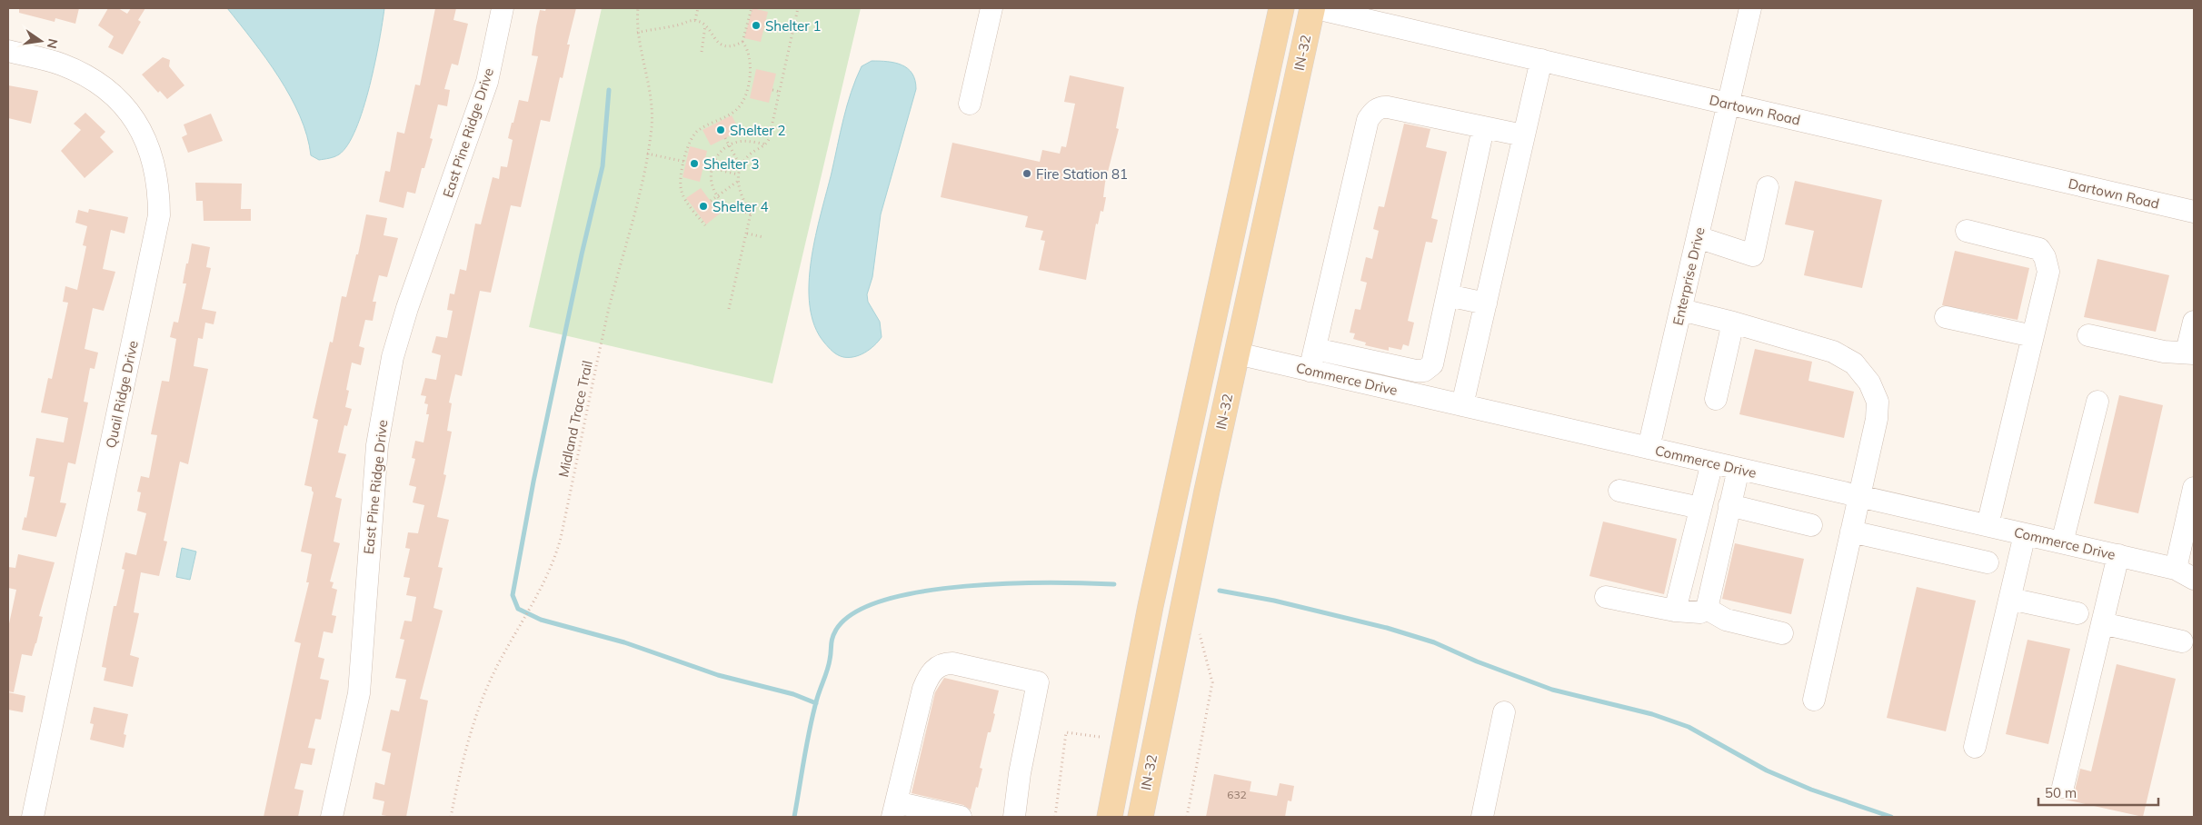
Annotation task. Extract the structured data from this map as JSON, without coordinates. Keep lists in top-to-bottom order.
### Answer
{
  "streets": {
    "main road": ["IN-32"],
    "street": [
      "Dartown Road",
      "East Pine Ridge Drive",
      "Enterprise Drive",
      "Commerce Drive",
      "Quail Ridge Drive"
    ],
    "path": ["Midland Trace Trail"]
  },
  "crossings": [
    ["IN-32", "Commerce Drive"],
    ["Dartown Road", "Enterprise Drive"],
    ["Enterprise Drive", "Commerce Drive"]
  ],
  "places": [
    "Shelter 1",
    "Shelter 2",
    "Shelter 3",
    "Fire Station 81",
    "Shelter 4"
  ],
  "house_numbers": ["632"],
  "scale_bar": "50 m",
  "north": "right"
}
